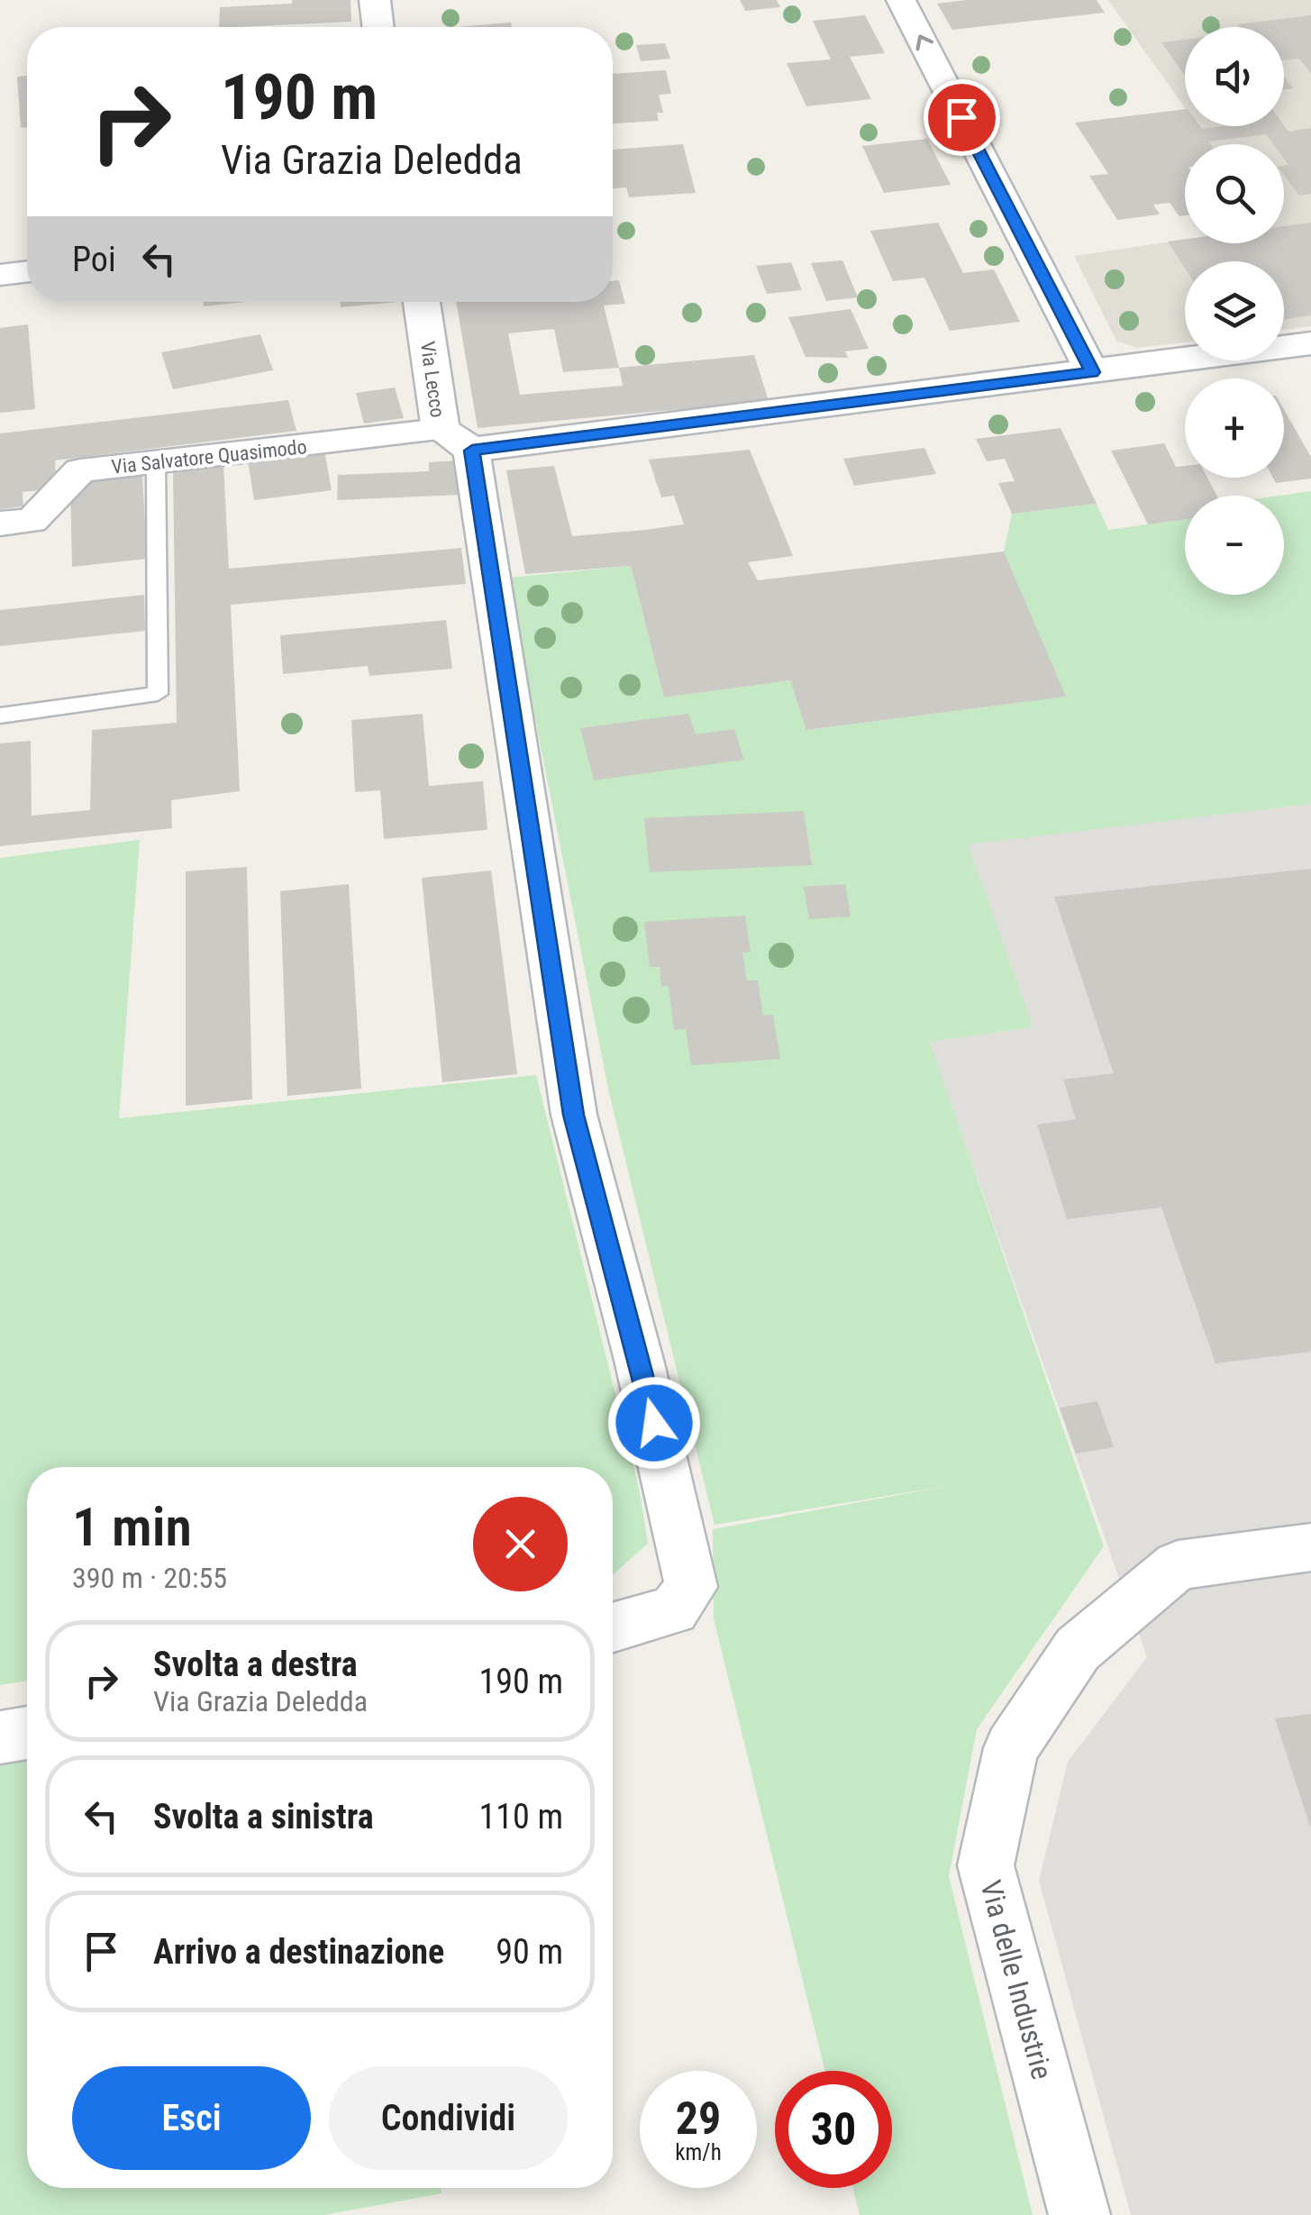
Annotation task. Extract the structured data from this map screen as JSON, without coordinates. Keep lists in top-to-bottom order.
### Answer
{
  "streets": {
    "street": ["Via Lecco", "Via Salvatore Quasimodo", "Via delle Industrie"]
  },
  "crossings": [
    ["Via Lecco", "Via Salvatore Quasimodo"]
  ],
  "page": {
    "map_buttons": ["+", "−"],
    "turn": ["190 m", "Via Grazia Deledda"],
    "then": "Poi",
    "heading": ["1 min", "390 m · 20:55"],
    "list": [
      {
        "name": "Svolta a destra",
        "note": "Via Grazia Deledda",
        "value": "190 m"
      },
      {
        "name": "Svolta a sinistra",
        "value": "110 m"
      },
      {
        "name": "Arrivo a destinazione",
        "value": "90 m"
      }
    ],
    "buttons": ["Esci", "Condividi"],
    "speed": "29 km/h",
    "limit": "30"
  }
}
